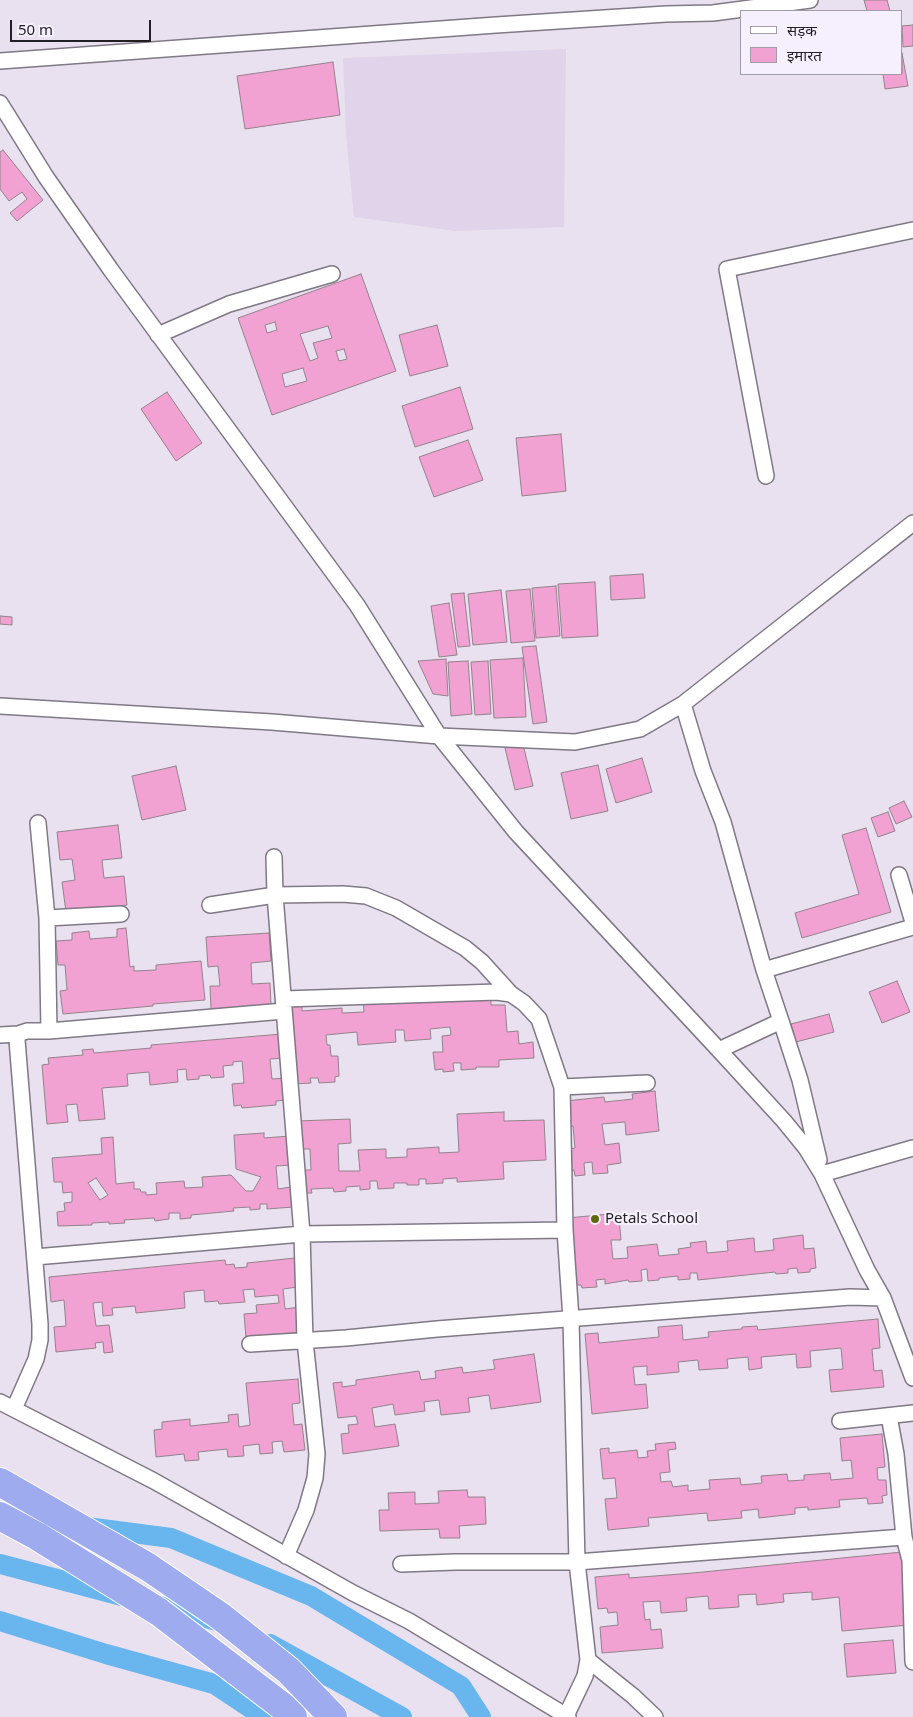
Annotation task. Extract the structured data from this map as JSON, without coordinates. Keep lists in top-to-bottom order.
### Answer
{
  "places": ["Petals School"],
  "legend": ["सड़क", "इमारत"],
  "scale_bar": "50 m"
}
